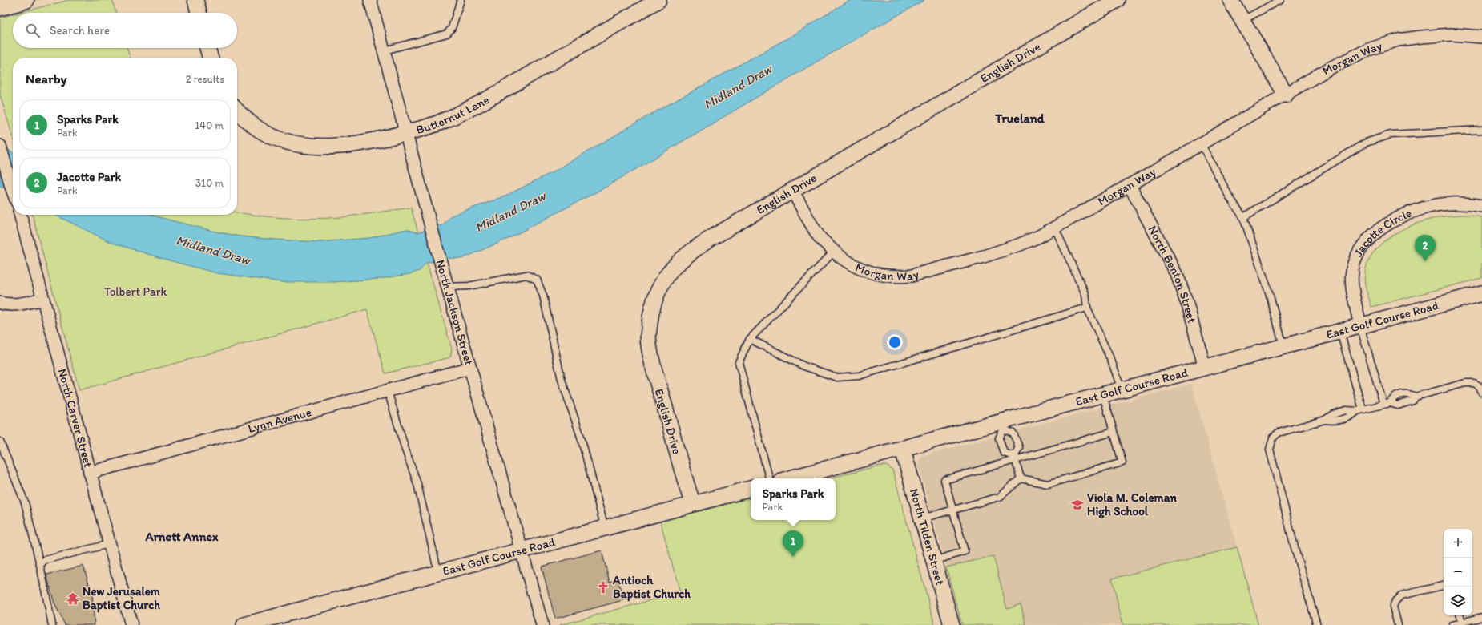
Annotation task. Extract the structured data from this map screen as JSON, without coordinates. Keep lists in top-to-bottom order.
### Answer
{
  "streets": {
    "street": [
      "Morgan Way",
      "English Drive",
      "Butternut Lane",
      "Jacotte Circle",
      "North Benton Street",
      "North Jackson Street",
      "East Golf Course Road",
      "North Carver Street",
      "Lynn Avenue",
      "North Tilden Street"
    ]
  },
  "crossings": [
    ["Morgan Way", "English Drive"],
    ["Morgan Way", "North Benton Street"],
    ["English Drive", "East Golf Course Road"],
    ["Butternut Lane", "North Jackson Street"],
    ["Jacotte Circle", "East Golf Course Road"],
    ["North Benton Street", "East Golf Course Road"],
    ["North Jackson Street", "East Golf Course Road"],
    ["North Jackson Street", "Lynn Avenue"],
    ["East Golf Course Road", "North Tilden Street"],
    ["North Carver Street", "Lynn Avenue"]
  ],
  "districts": ["Trueland", "Arnett Annex"],
  "water": ["Midland Draw"],
  "parks": ["Tolbert Park"],
  "places": {
    "school or university": ["Viola M. Coleman High School"],
    "church": ["Antioch Baptist Church"],
    "temple": ["New Jerusalem Baptist Church"]
  },
  "page": {
    "search": "Search here",
    "heading": ["Nearby", "2 results"],
    "list": [
      {
        "mark": "1",
        "name": "Sparks Park",
        "note": "Park",
        "value": "140 m"
      },
      {
        "mark": "2",
        "name": "Jacotte Park",
        "note": "Park",
        "value": "310 m"
      }
    ],
    "pins": ["2", "1"],
    "popup": ["Sparks Park", "Park"],
    "map_buttons": ["+", "−"]
  }
}
